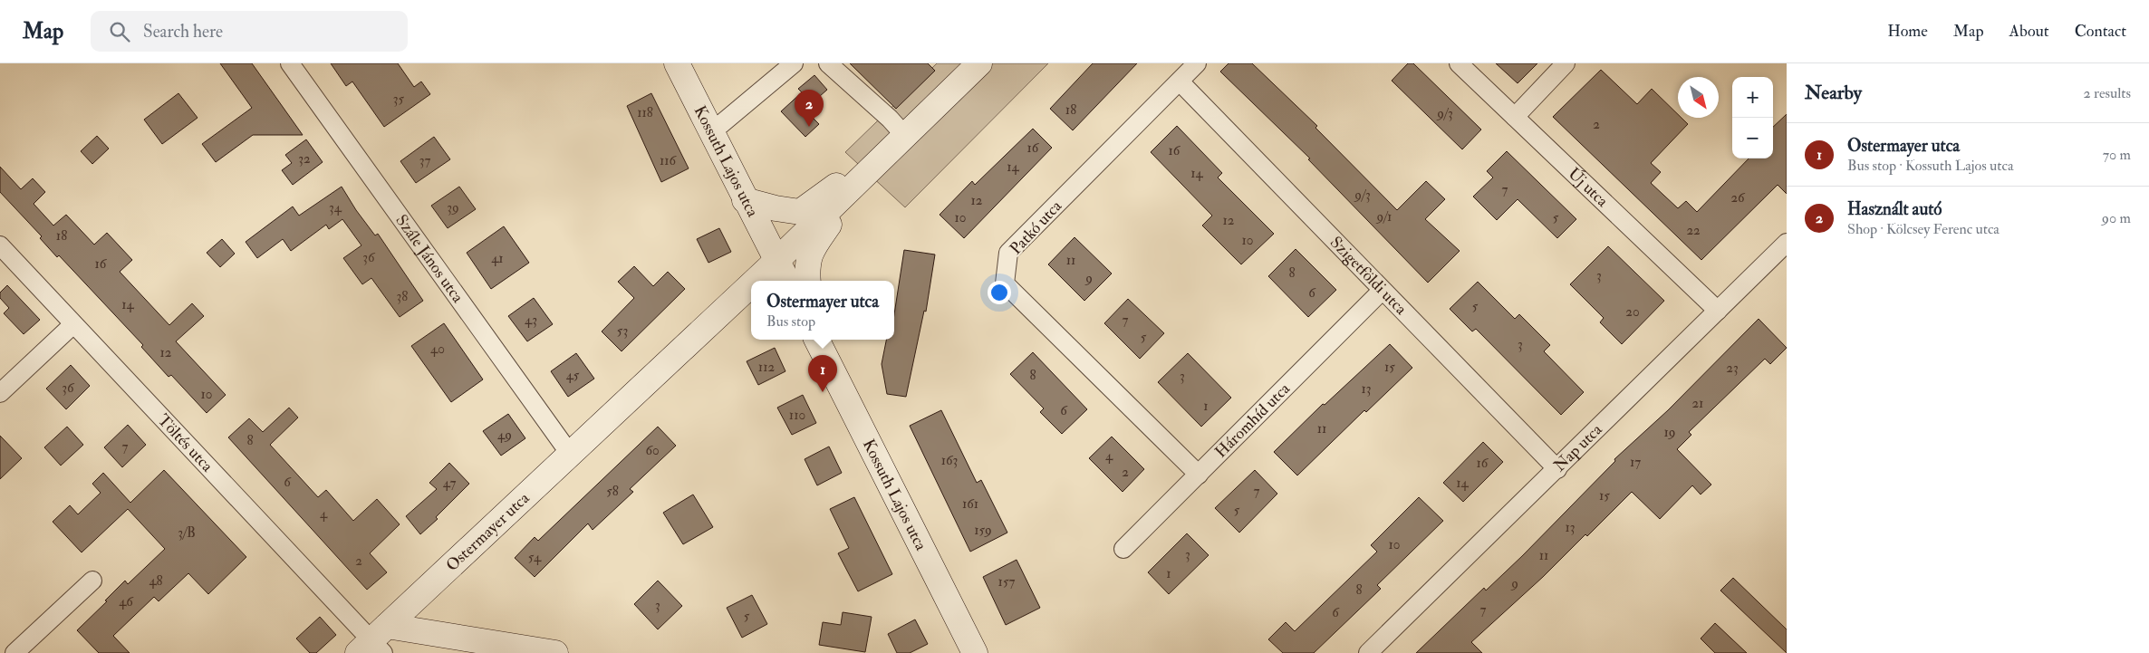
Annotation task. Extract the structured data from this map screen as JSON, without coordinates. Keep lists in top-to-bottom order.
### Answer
{
  "streets": {
    "street": [
      "Kossuth Lajos utca",
      "Új utca",
      "Patkó utca",
      "Szále János utca",
      "Szigetföldi utca",
      "Háromhíd utca",
      "Töltés utca",
      "Nap utca",
      "Ostermayer utca"
    ]
  },
  "crossings": [
    ["Kossuth Lajos utca", "Ostermayer utca"],
    ["Új utca", "Nap utca"],
    ["Patkó utca", "Szigetföldi utca"],
    ["Patkó utca", "Háromhíd utca"],
    ["Szále János utca", "Ostermayer utca"],
    ["Szigetföldi utca", "Háromhíd utca"],
    ["Szigetföldi utca", "Nap utca"],
    ["Töltés utca", "Ostermayer utca"]
  ],
  "house_numbers": [
    "35",
    "18",
    "118",
    "9/3",
    "2",
    "16",
    "16",
    "32",
    "37",
    "116",
    "14",
    "14",
    "7",
    "9/3",
    "26",
    "12",
    "34",
    "39",
    "9/1",
    "10",
    "5",
    "12",
    "22",
    "18",
    "10",
    "36",
    "41",
    "11",
    "16",
    "8",
    "3",
    "9",
    "6",
    "38",
    "14",
    "5",
    "20",
    "43",
    "7",
    "53",
    "5",
    "3",
    "40",
    "12",
    "112",
    "15",
    "23",
    "45",
    "8",
    "3",
    "36",
    "13",
    "10",
    "21",
    "1",
    "6",
    "110",
    "11",
    "19",
    "49",
    "8",
    "7",
    "60",
    "4",
    "163",
    "17",
    "16",
    "2",
    "6",
    "47",
    "14",
    "58",
    "7",
    "15",
    "161",
    "5",
    "4",
    "13",
    "159",
    "3/B",
    "10",
    "3",
    "11",
    "54",
    "2",
    "1",
    "48",
    "157",
    "9",
    "8",
    "46",
    "3",
    "7",
    "6",
    "5"
  ],
  "north": "bottom right",
  "page": {
    "header": "Map",
    "search": "Search here",
    "nav": [
      "Home",
      "Map",
      "About",
      "Contact"
    ],
    "heading": ["Nearby", "2 results"],
    "map_buttons": ["+", "−"],
    "pins": ["2", "1"],
    "list": [
      {
        "mark": "1",
        "name": "Ostermayer utca",
        "note": "Bus stop · Kossuth Lajos utca",
        "value": "70 m"
      },
      {
        "mark": "2",
        "name": "Használt autó",
        "note": "Shop · Kölcsey Ferenc utca",
        "value": "90 m"
      }
    ],
    "popup": ["Ostermayer utca", "Bus stop"]
  }
}
